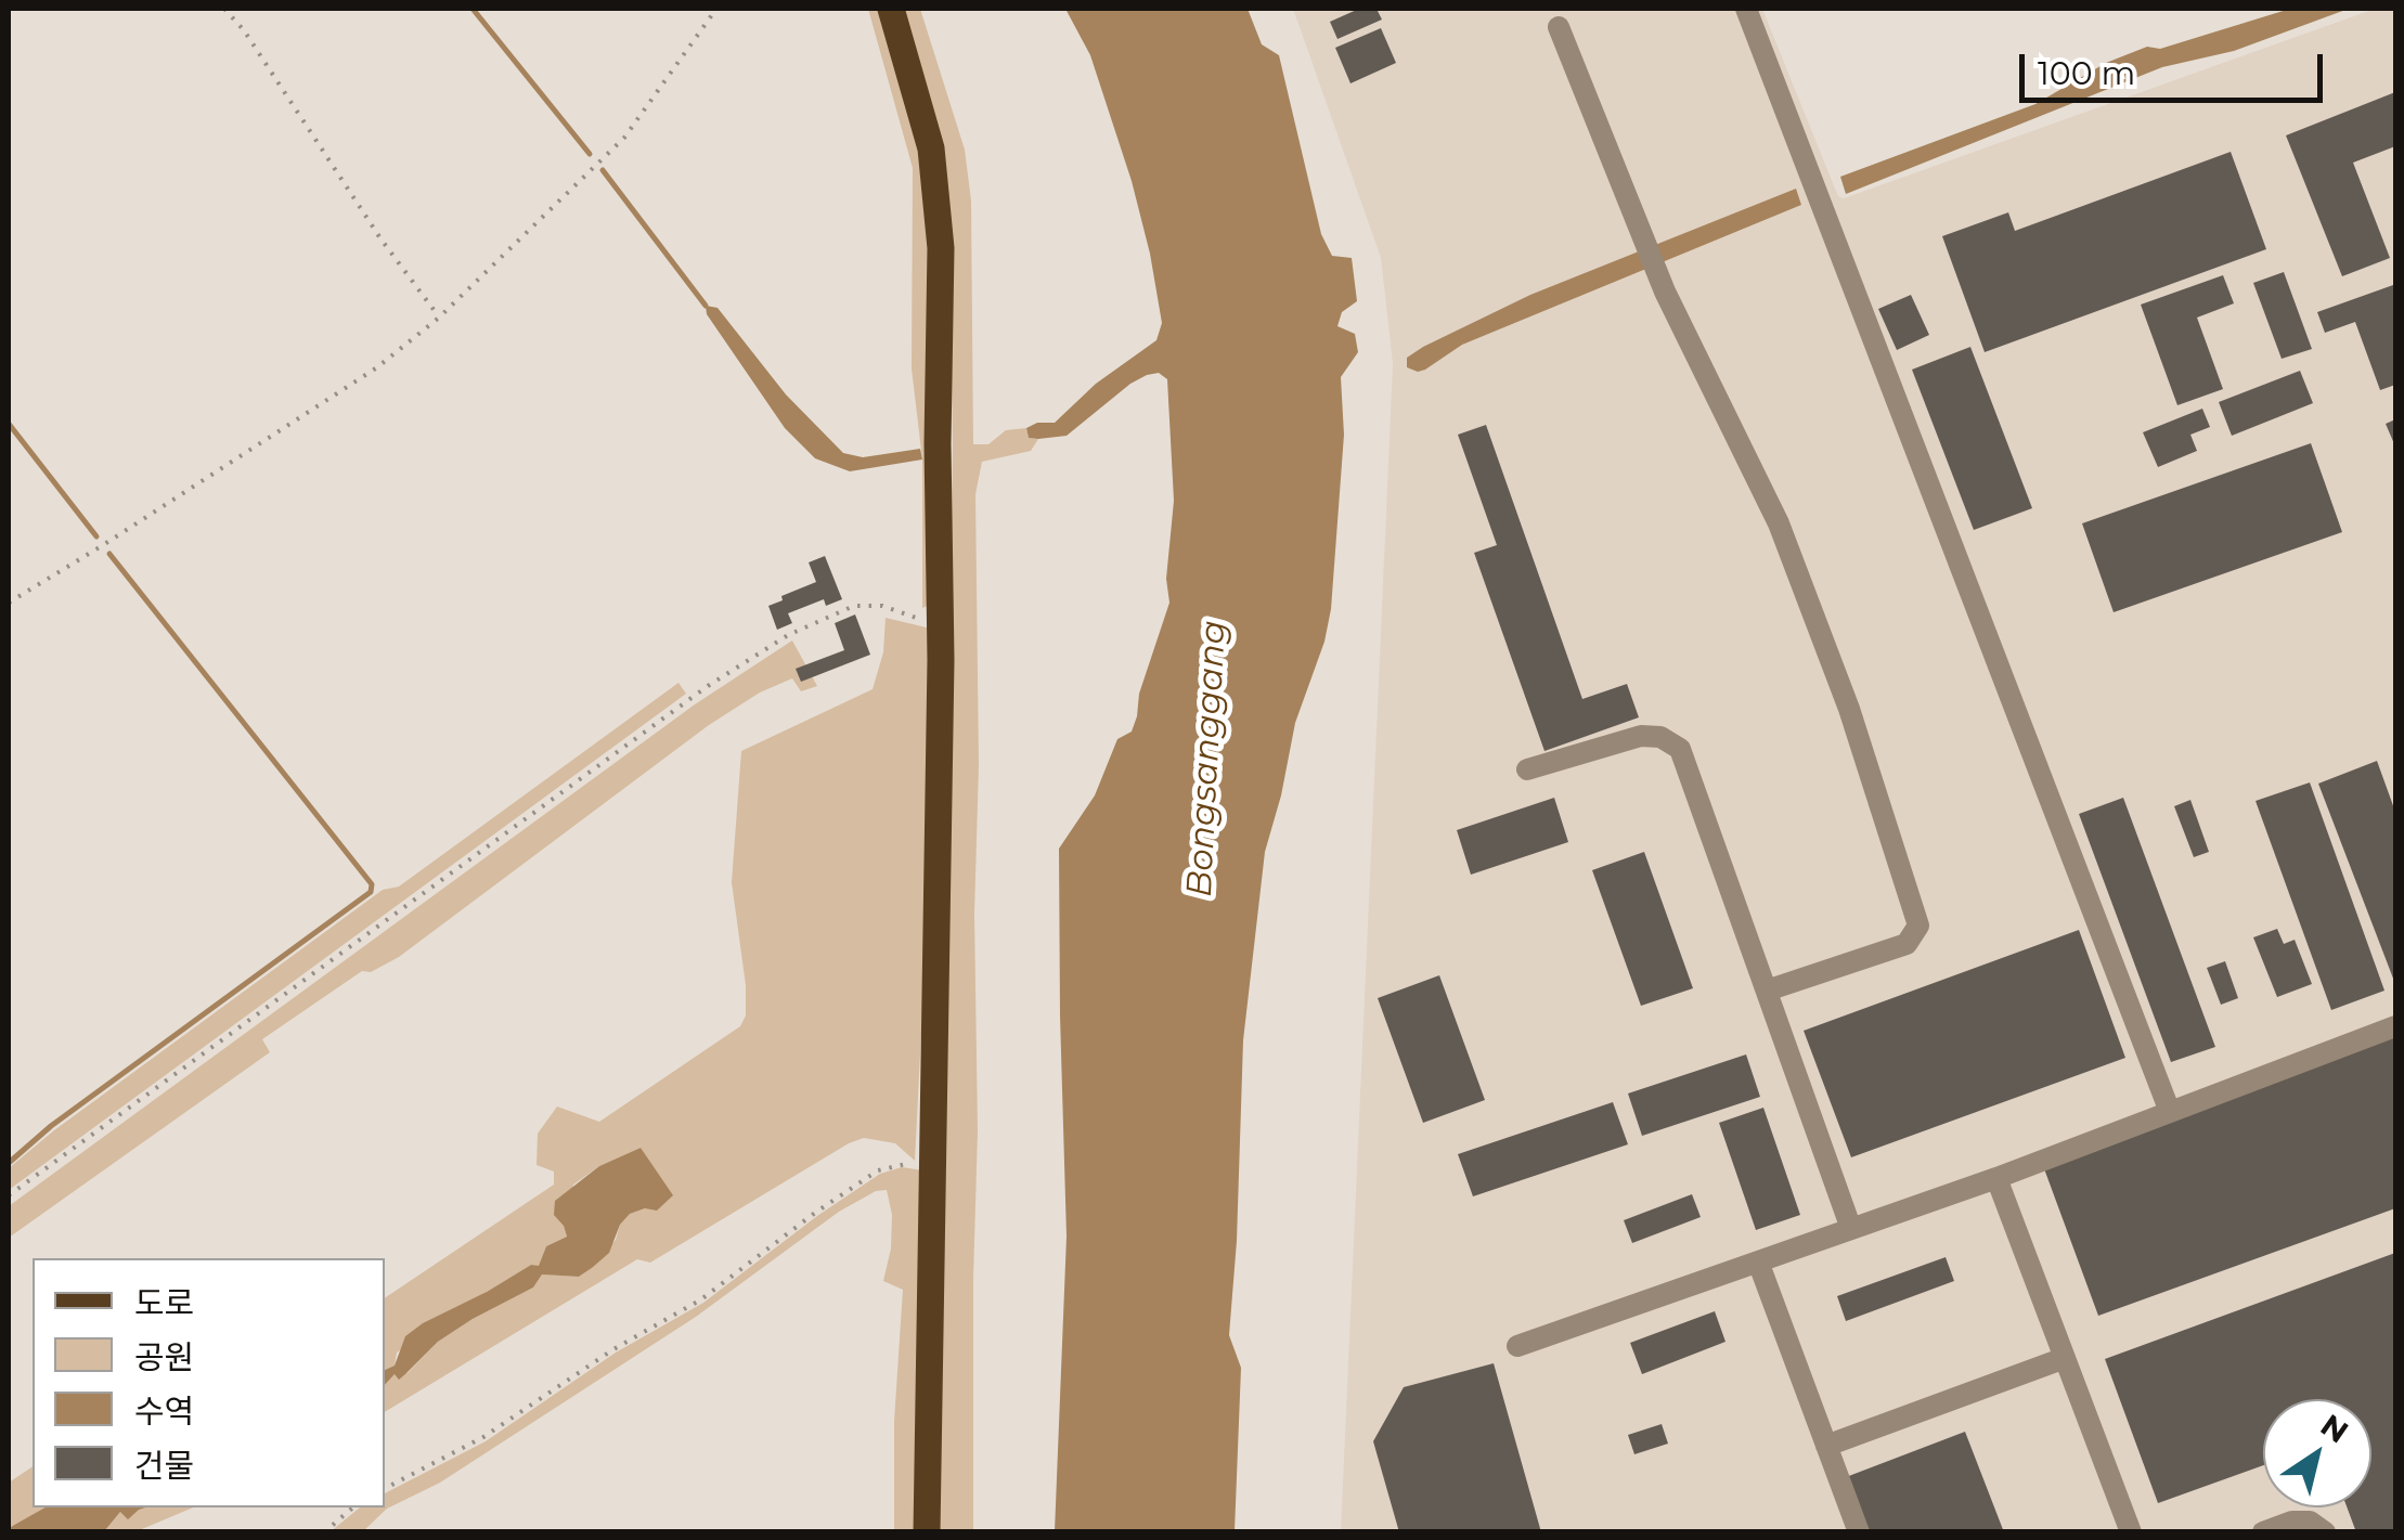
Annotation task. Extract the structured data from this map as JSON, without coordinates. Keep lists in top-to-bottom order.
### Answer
{
  "water": ["Bongsanggang"],
  "legend": [
    "도로",
    "공원",
    "수역",
    "건물"
  ],
  "scale_bar": "100 m",
  "north": "top right"
}
